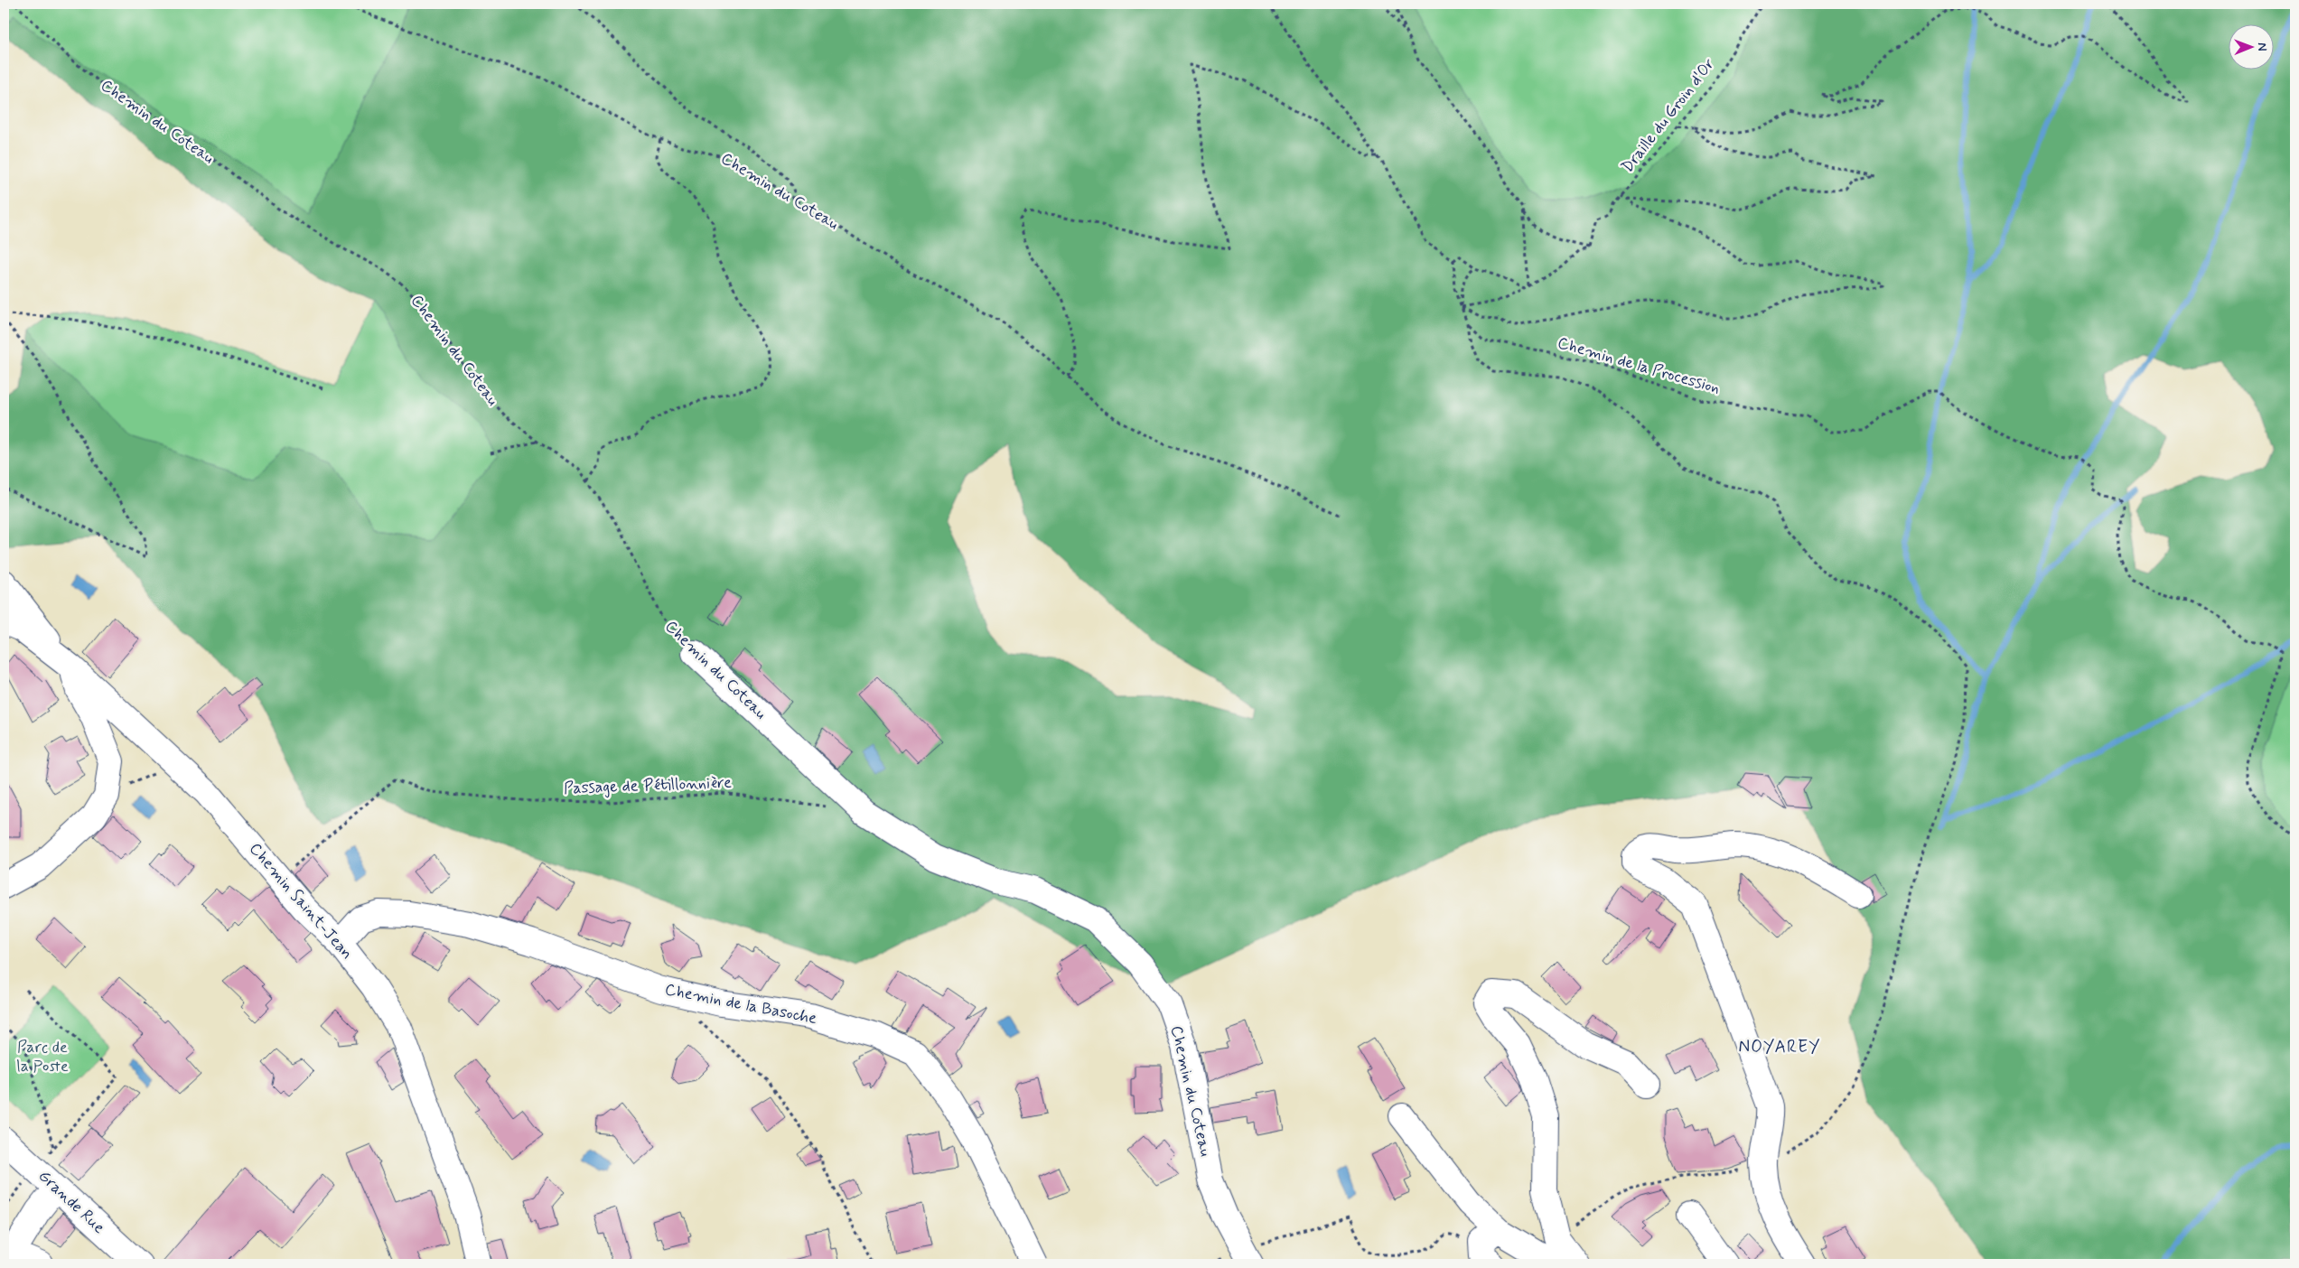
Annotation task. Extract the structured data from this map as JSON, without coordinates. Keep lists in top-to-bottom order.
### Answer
{
  "streets": {
    "street": [
      "Chemin du Coteau",
      "Chemin Saint-Jean",
      "Chemin de la Basoche",
      "Grande Rue"
    ],
    "path": ["Draille du Groin d'Or", "Chemin de la Procession", "Passage de Pétillonnière"]
  },
  "crossings": [
    ["Passage de Pétillonnière", "Chemin Saint-Jean"],
    ["Chemin Saint-Jean", "Chemin de la Basoche"]
  ],
  "districts": ["NOYAREY"],
  "parks": ["Parc de la Poste"],
  "north": "right"
}
